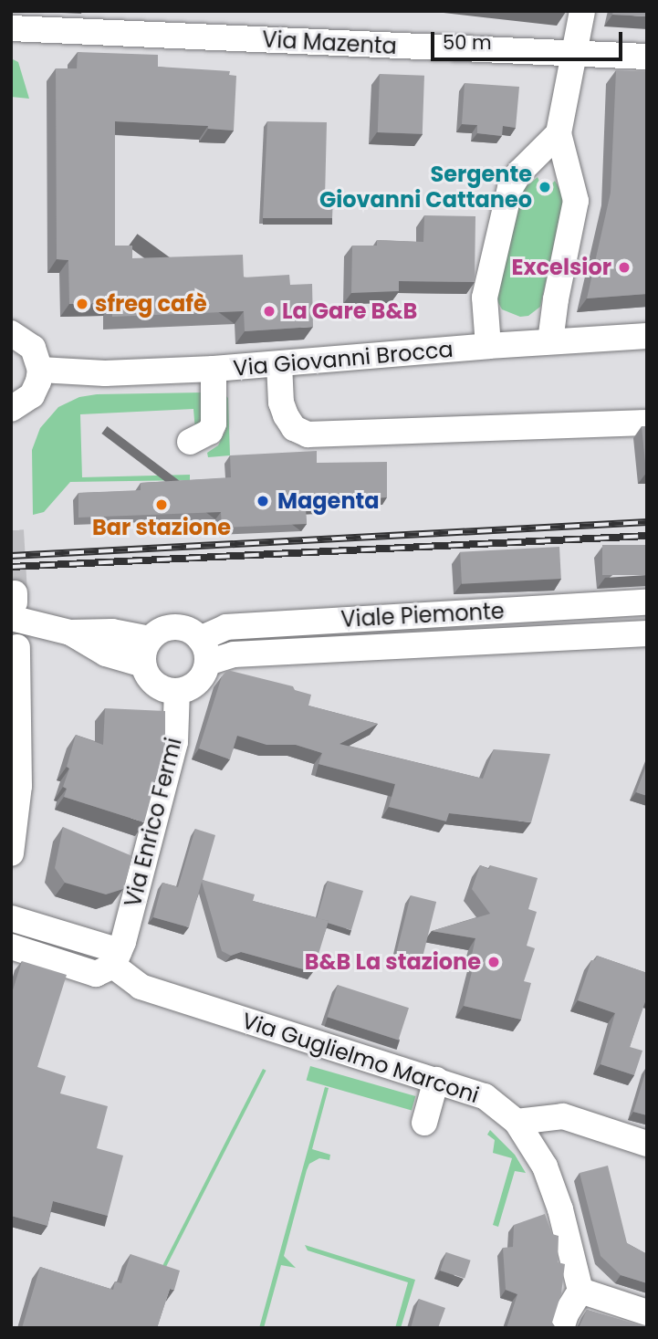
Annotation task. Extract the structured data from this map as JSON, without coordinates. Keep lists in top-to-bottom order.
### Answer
{
  "streets": {
    "street": [
      "Via Mazenta",
      "Via Giovanni Brocca",
      "Viale Piemonte",
      "Via Enrico Fermi",
      "Via Guglielmo Marconi"
    ]
  },
  "crossings": [
    ["Viale Piemonte", "Via Enrico Fermi"],
    ["Via Enrico Fermi", "Via Guglielmo Marconi"]
  ],
  "places": [
    "Sergente Giovanni Cattaneo",
    "Excelsior",
    "sfreg cafè",
    "La Gare B&B",
    "Magenta",
    "Bar stazione",
    "B&B La stazione"
  ],
  "scale_bar": "50 m"
}
